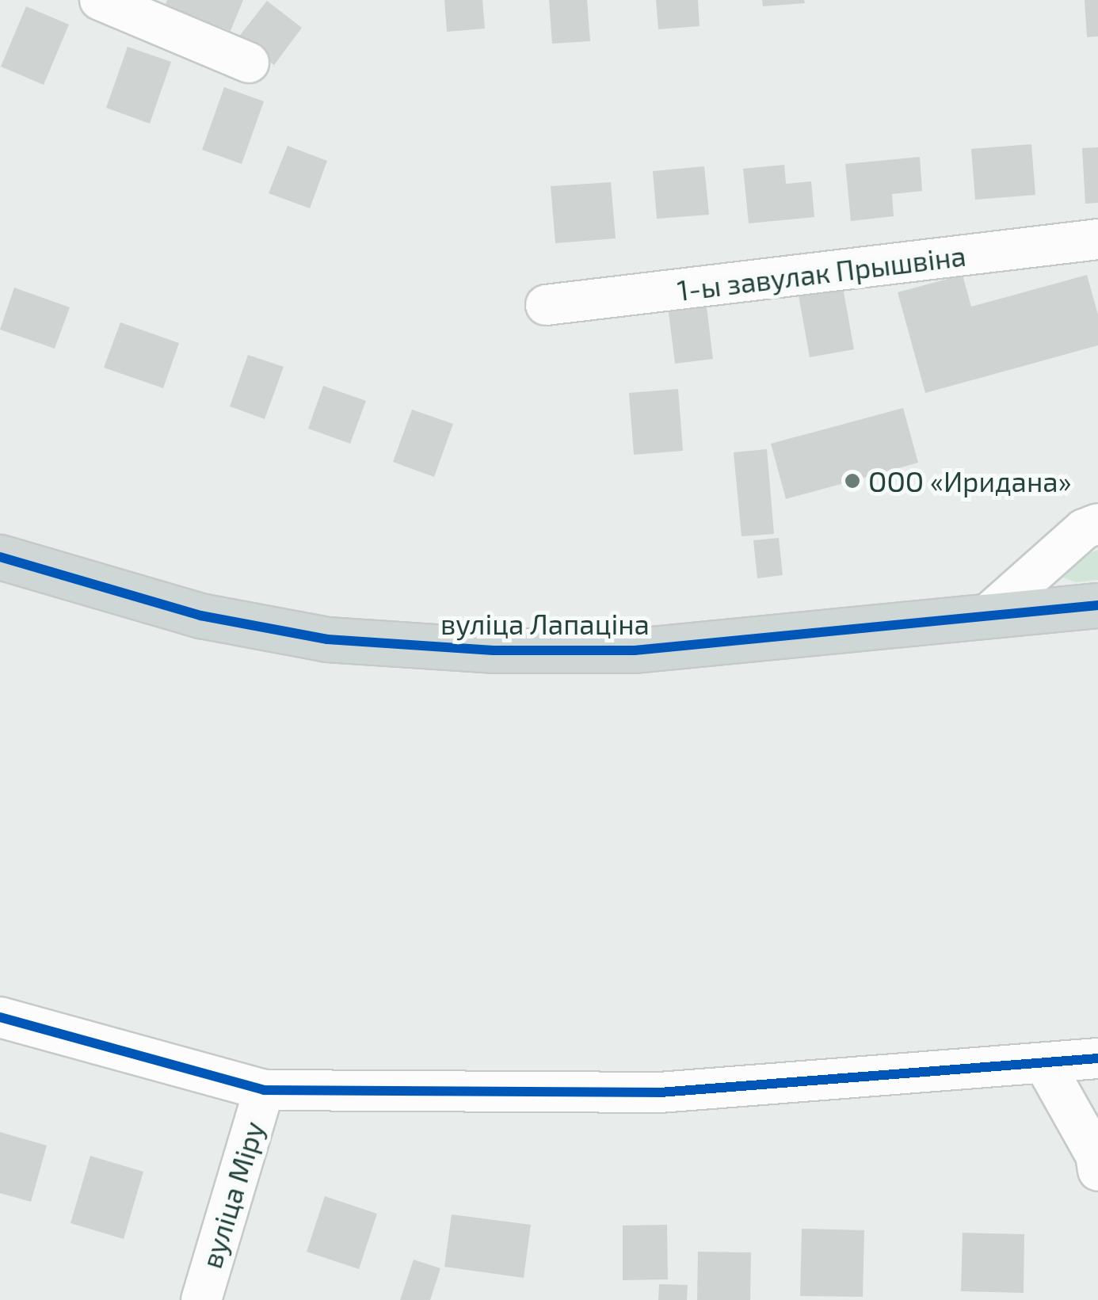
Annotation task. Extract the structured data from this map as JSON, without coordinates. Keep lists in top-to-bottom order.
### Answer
{
  "streets": {
    "main road": ["вуліца Лапаціна"],
    "street": ["1-ы завулак Прышвіна", "вуліца Міру"]
  },
  "places": ["ООО «Иридана»"]
}
